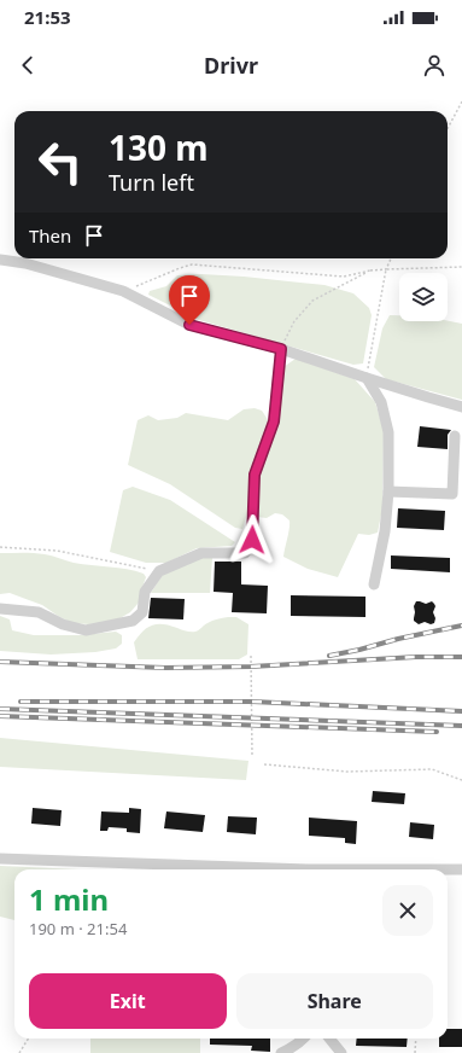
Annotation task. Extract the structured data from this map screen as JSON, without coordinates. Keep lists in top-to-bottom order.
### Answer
{
  "page": {
    "status": "21:53",
    "header": "Drivr",
    "turn": ["130 m", "Turn left"],
    "then": "Then",
    "heading": ["1 min", "190 m · 21:54"],
    "buttons": ["Exit", "Share"]
  }
}
